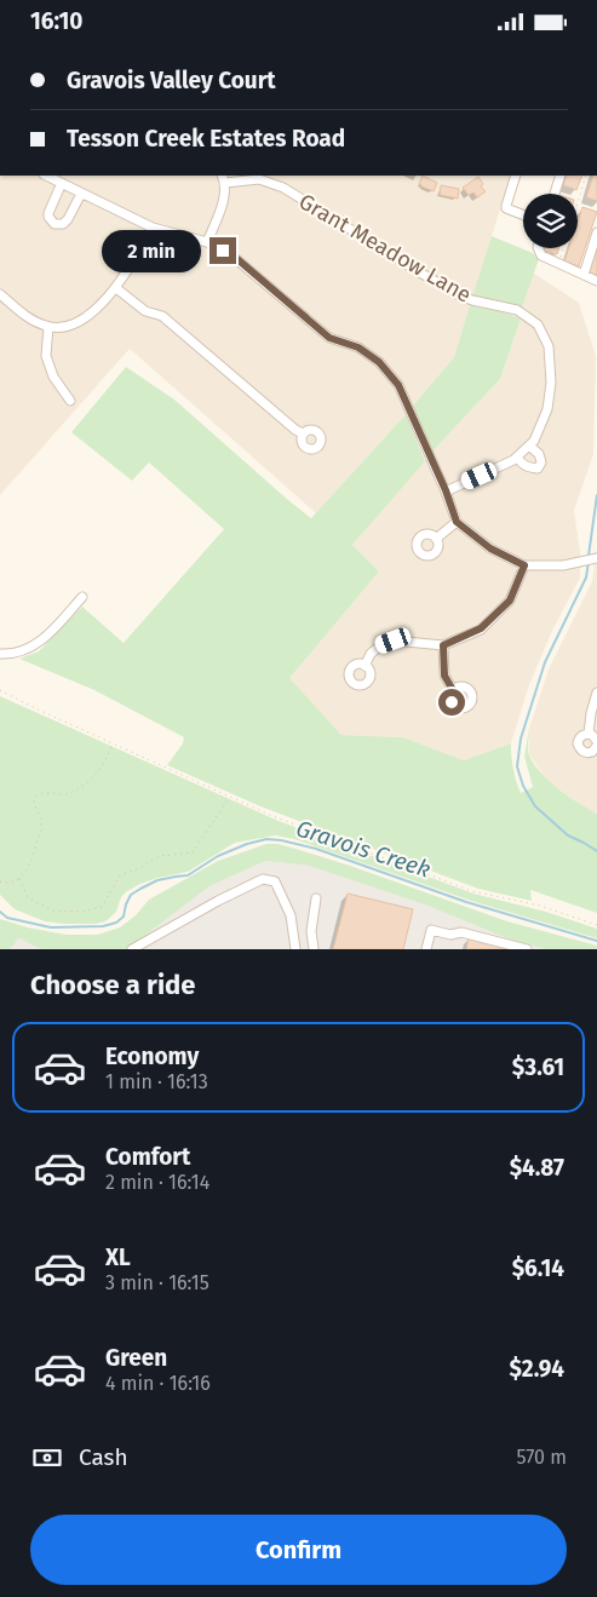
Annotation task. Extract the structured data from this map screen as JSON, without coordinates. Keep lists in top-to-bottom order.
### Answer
{
  "streets": {
    "street": ["Grant Meadow Lane"]
  },
  "water": ["Gravois Creek"],
  "page": {
    "status": "16:10",
    "banner": ["Gravois Valley Court", "Tesson Creek Estates Road"],
    "bubble": "2 min",
    "heading": "Choose a ride",
    "list": [
      {
        "name": "Economy",
        "note": "1 min · 16:13",
        "value": "$3.61"
      },
      {
        "name": "Comfort",
        "note": "2 min · 16:14",
        "value": "$4.87"
      },
      {
        "name": "XL",
        "note": "3 min · 16:15",
        "value": "$6.14"
      },
      {
        "name": "Green",
        "note": "4 min · 16:16",
        "value": "$2.94"
      }
    ],
    "pay": ["Cash", "570 m"],
    "buttons": "Confirm"
  }
}
